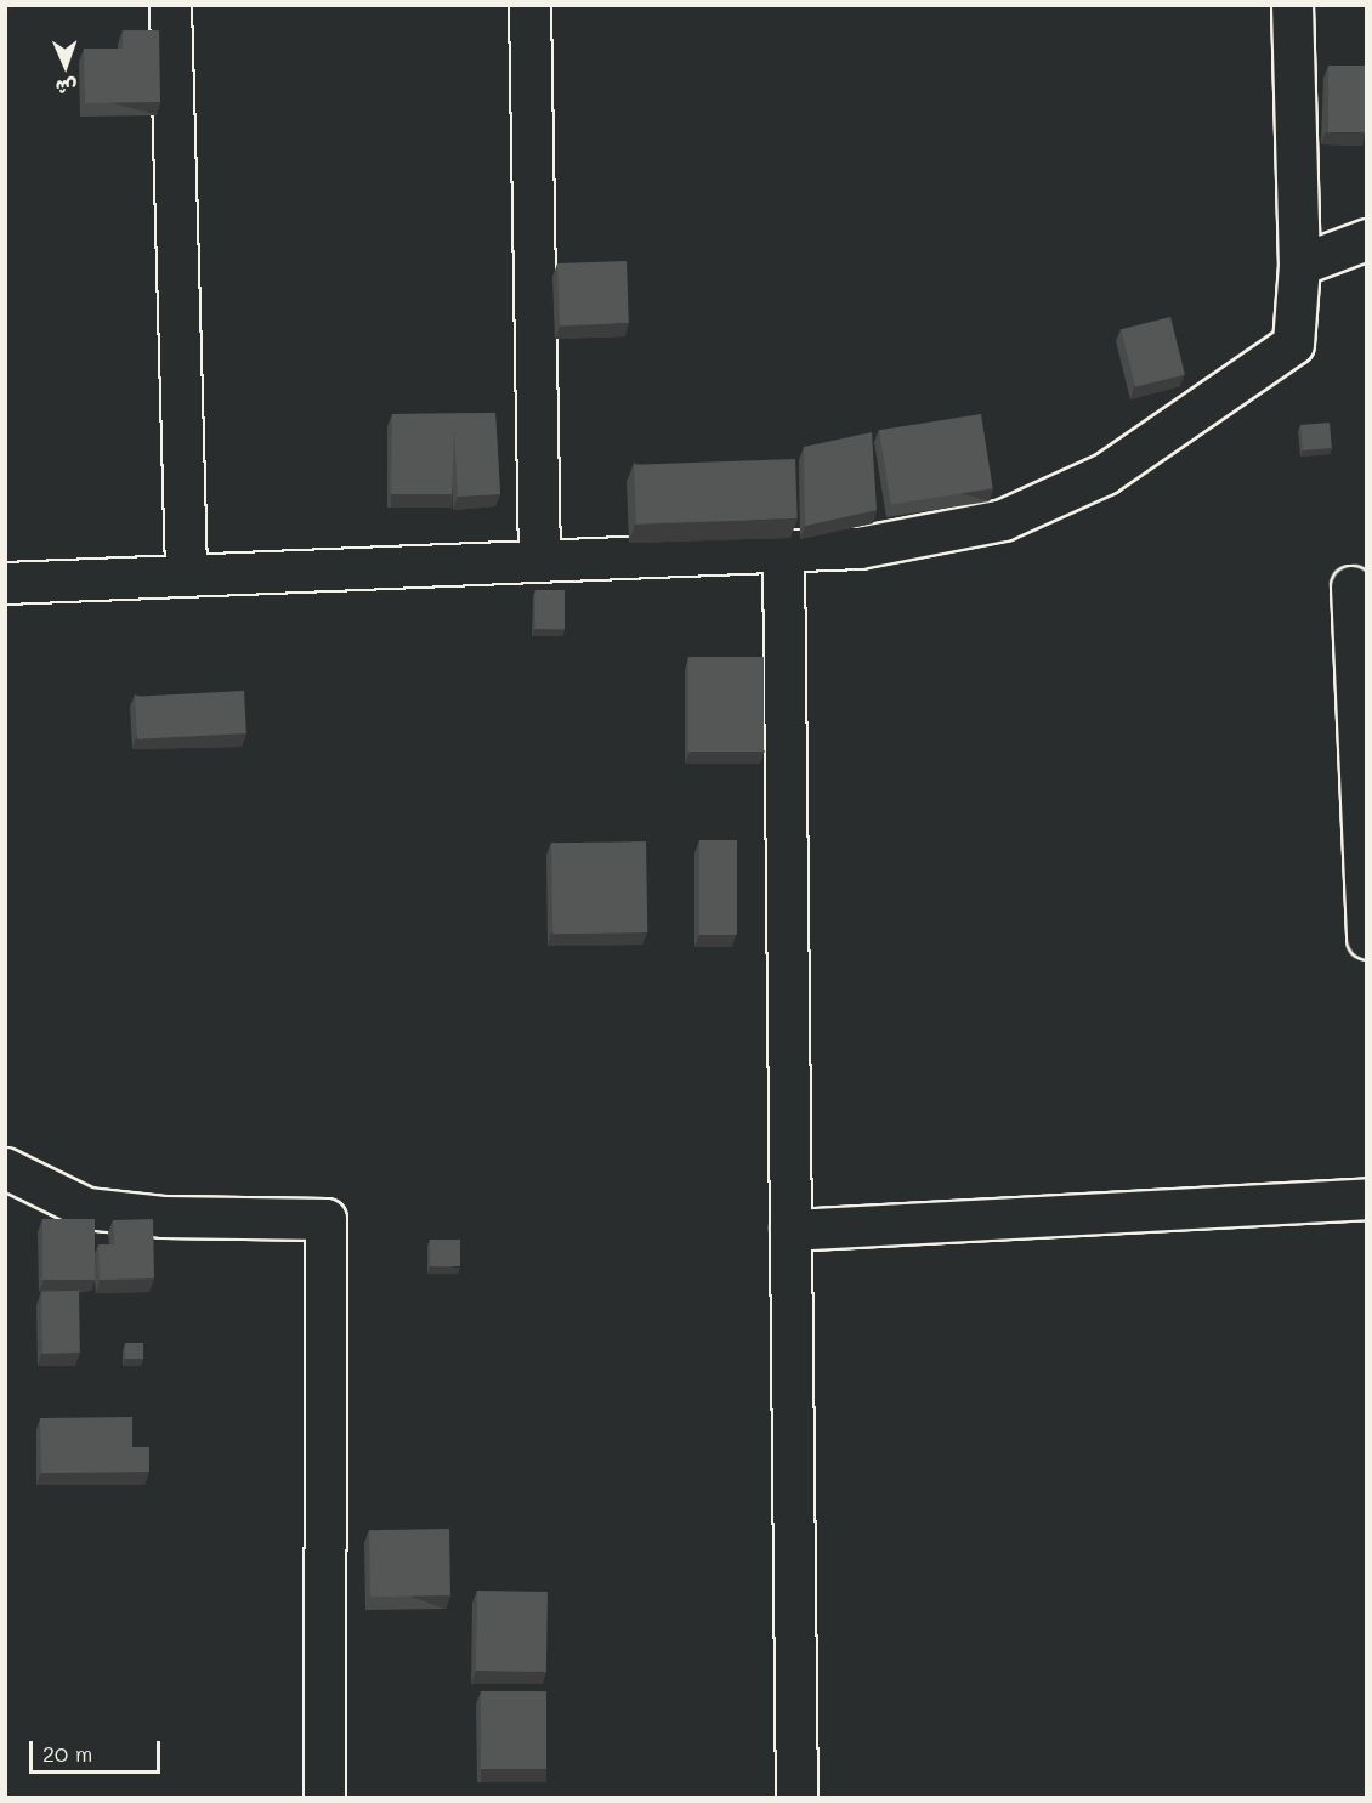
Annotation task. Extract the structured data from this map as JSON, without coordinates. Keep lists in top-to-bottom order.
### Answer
{
  "scale_bar": "20 m",
  "north": "bottom"
}
